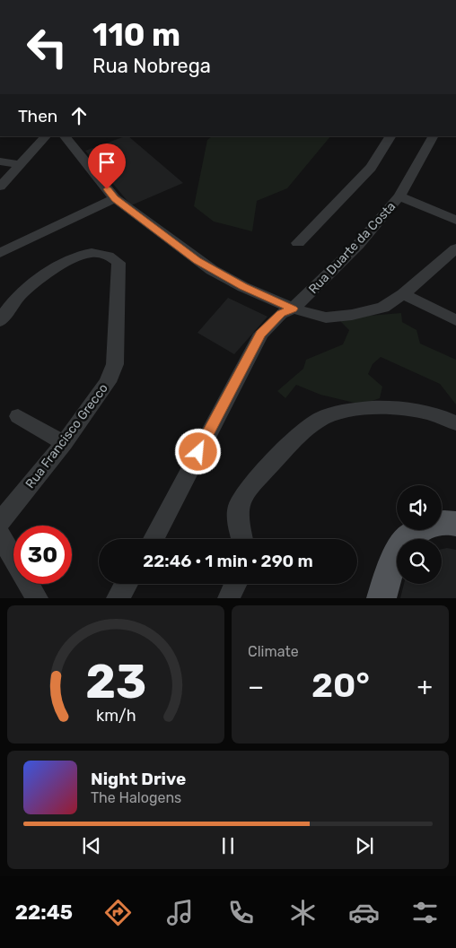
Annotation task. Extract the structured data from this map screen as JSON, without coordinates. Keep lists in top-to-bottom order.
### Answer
{
  "streets": {
    "street": ["Rua Duarte da Costa", "Rua Francisco Grecco"]
  },
  "page": {
    "turn": ["110 m", "Rua Nobrega"],
    "then": "Then",
    "limit": "30",
    "trip": "22:46 · 1 min · 290 m",
    "tile": "Climate",
    "heat": ["−", "20°", "+"],
    "song": ["Night Drive", "The Halogens"],
    "tabs": "22:45",
    "gauge": ["23", "km/h"]
  }
}
